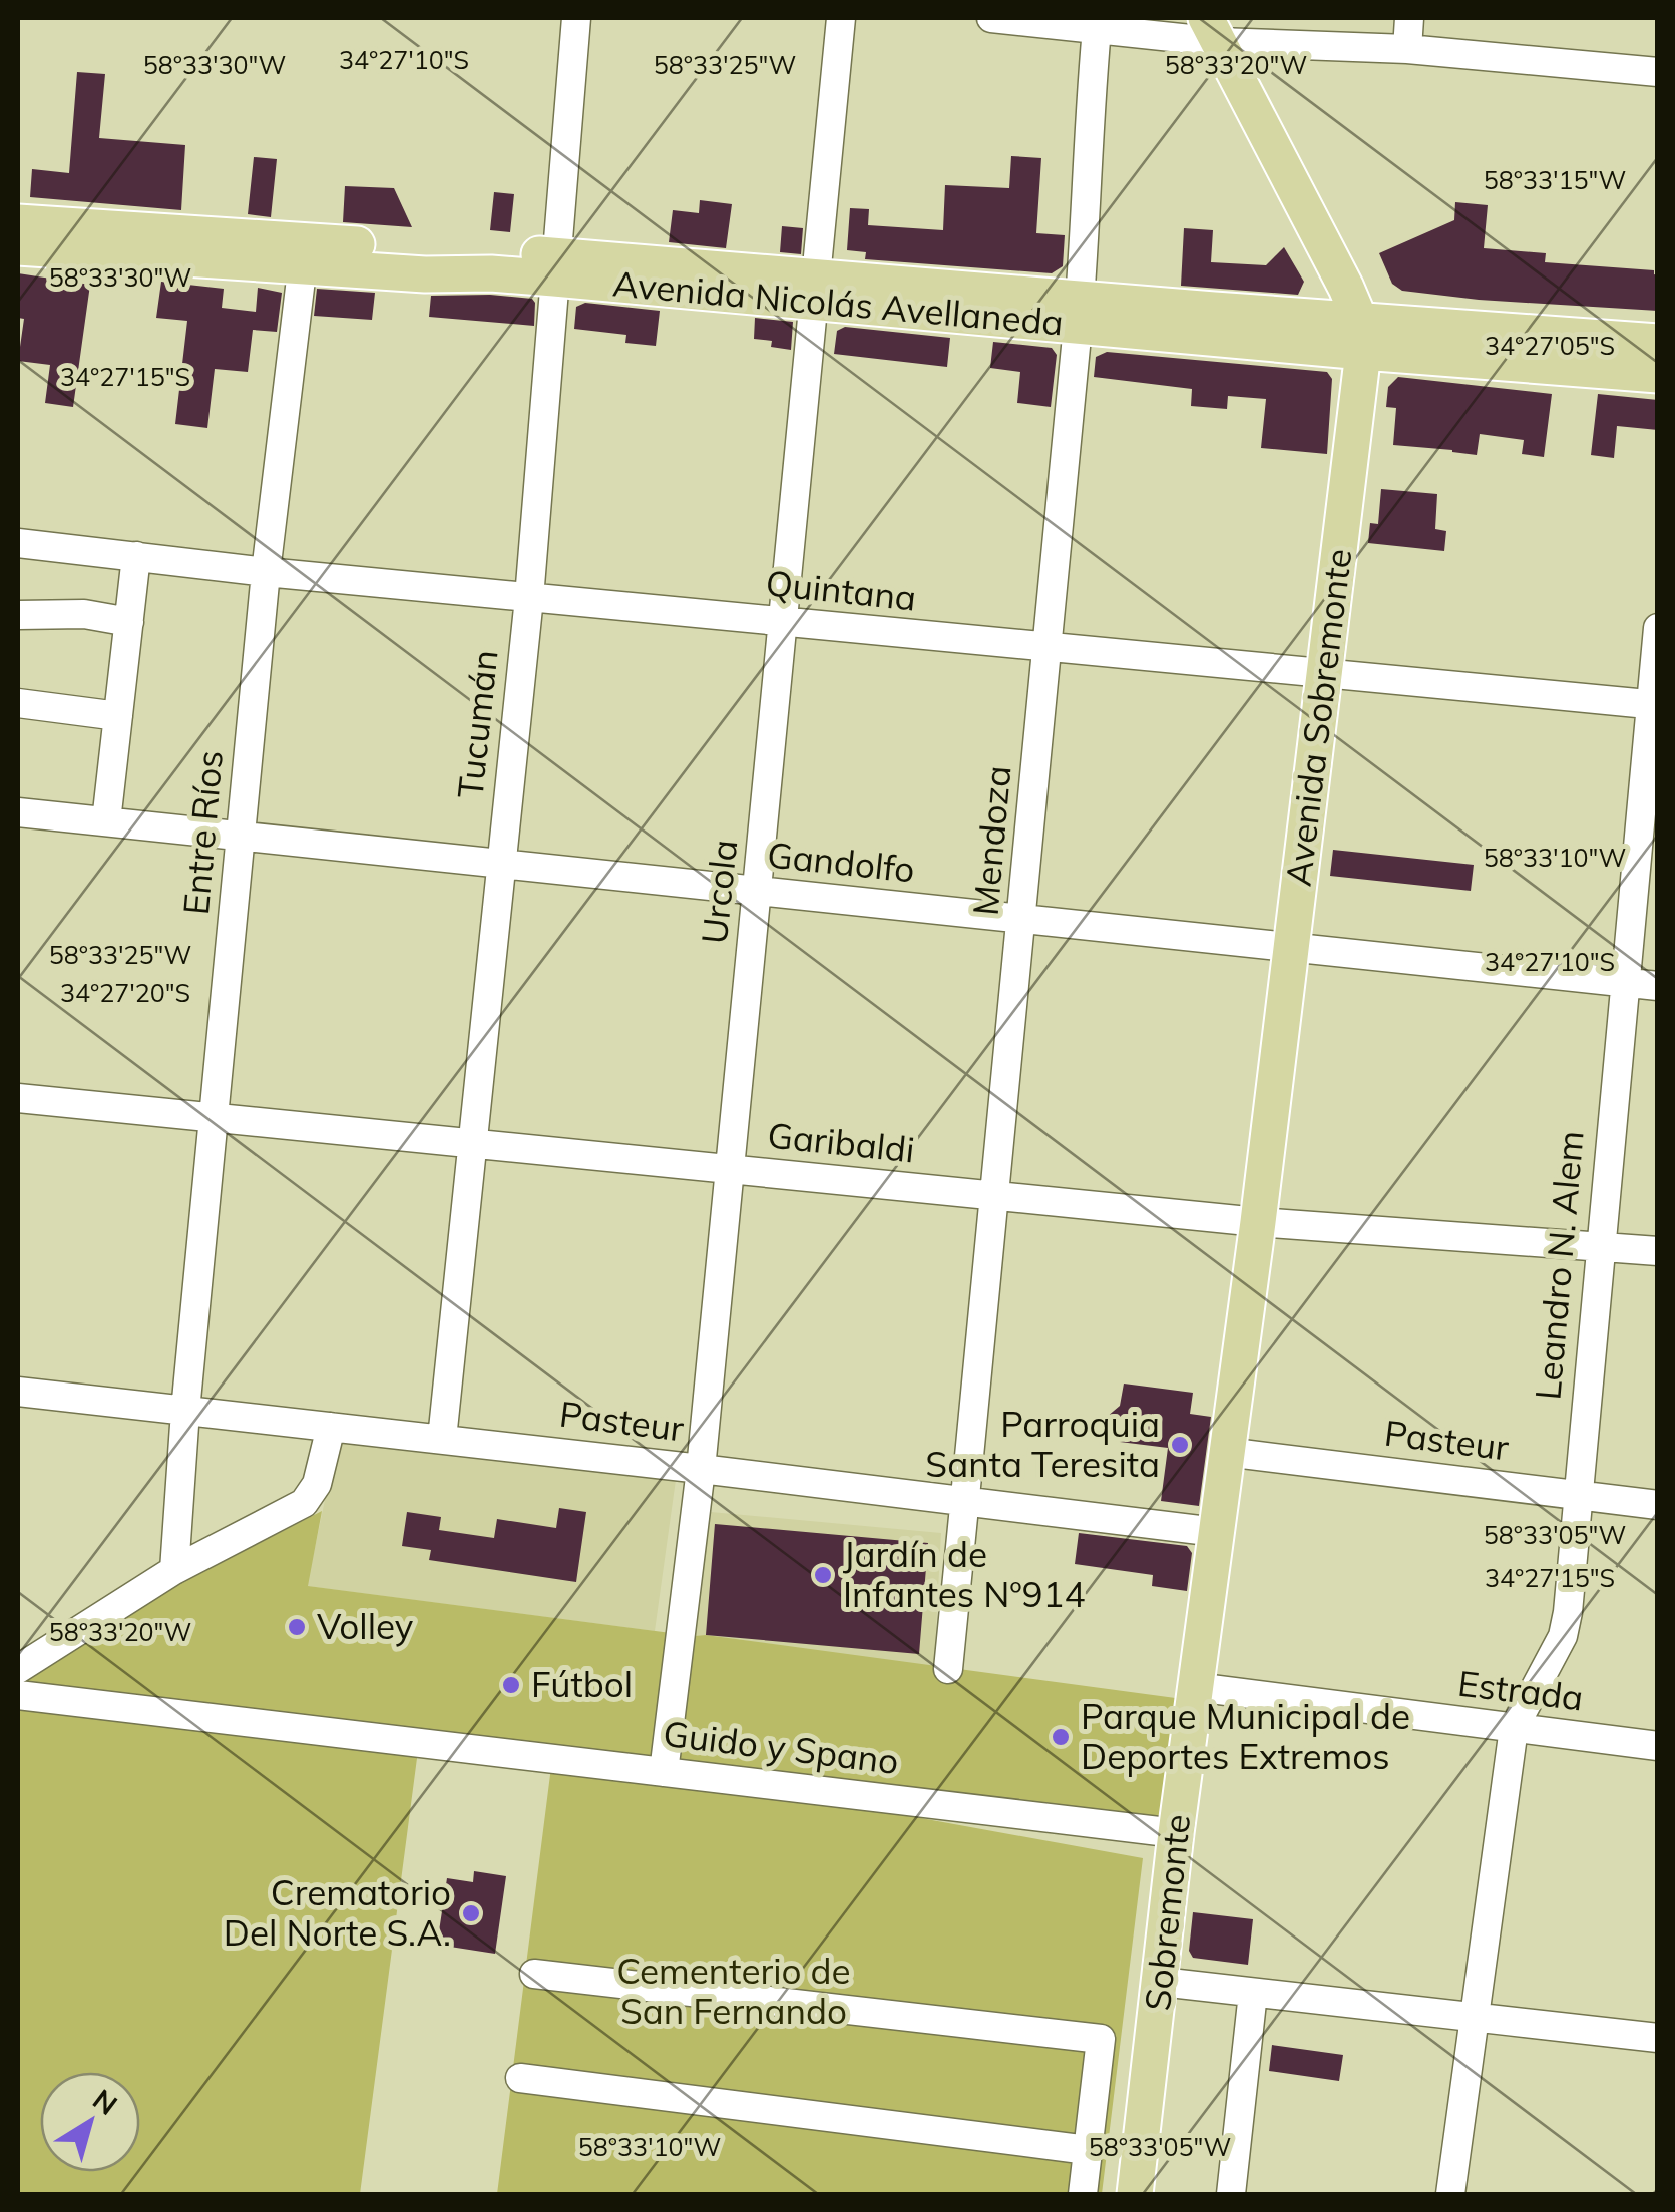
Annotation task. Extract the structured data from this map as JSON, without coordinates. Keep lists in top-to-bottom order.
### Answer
{
  "streets": {
    "main road": ["Avenida Nicolás Avellaneda", "Avenida Sobremonte", "Sobremonte"],
    "street": [
      "Quintana",
      "Tucumán",
      "Entre Ríos",
      "Mendoza",
      "Gandolfo",
      "Urcola",
      "Garibaldi",
      "Leandro N. Alem",
      "Pasteur",
      "Estrada",
      "Guido y Spano"
    ]
  },
  "crossings": [
    ["Avenida Nicolás Avellaneda", "Avenida Sobremonte"],
    ["Avenida Nicolás Avellaneda", "Tucumán"],
    ["Avenida Nicolás Avellaneda", "Entre Ríos"],
    ["Avenida Nicolás Avellaneda", "Mendoza"],
    ["Avenida Nicolás Avellaneda", "Urcola"],
    ["Quintana", "Avenida Sobremonte"],
    ["Quintana", "Tucumán"],
    ["Quintana", "Entre Ríos"],
    ["Quintana", "Mendoza"],
    ["Quintana", "Urcola"],
    ["Quintana", "Leandro N. Alem"],
    ["Avenida Sobremonte", "Gandolfo"],
    ["Avenida Sobremonte", "Garibaldi"],
    ["Avenida Sobremonte", "Pasteur"],
    ["Avenida Sobremonte", "Sobremonte"],
    ["Tucumán", "Gandolfo"],
    ["Tucumán", "Garibaldi"],
    ["Tucumán", "Pasteur"],
    ["Entre Ríos", "Gandolfo"],
    ["Entre Ríos", "Garibaldi"],
    ["Entre Ríos", "Pasteur"],
    ["Mendoza", "Gandolfo"],
    ["Mendoza", "Garibaldi"],
    ["Mendoza", "Pasteur"],
    ["Gandolfo", "Urcola"],
    ["Gandolfo", "Leandro N. Alem"],
    ["Urcola", "Garibaldi"],
    ["Urcola", "Pasteur"],
    ["Urcola", "Guido y Spano"],
    ["Garibaldi", "Leandro N. Alem"],
    ["Leandro N. Alem", "Pasteur"],
    ["Leandro N. Alem", "Estrada"],
    ["Pasteur", "Sobremonte"],
    ["Estrada", "Sobremonte"],
    ["Guido y Spano", "Sobremonte"]
  ],
  "parks": ["Cementerio de San Fernando"],
  "places": [
    "Parroquia Santa Teresita",
    "Jardín de Infantes Nº914",
    "Volley",
    "Fútbol",
    "Parque Municipal de Deportes Extremos",
    "Crematorio Del Norte S.A."
  ],
  "north": "top right",
  "coordinates": [
    "34°27'10\"S",
    "58°33'30\"W",
    "58°33'25\"W",
    "58°33'20\"W",
    "58°33'15\"W",
    "34°27'05\"S",
    "34°27'15\"S",
    "58°33'10\"W",
    "34°27'20\"S",
    "58°33'05\"W"
  ]
}
